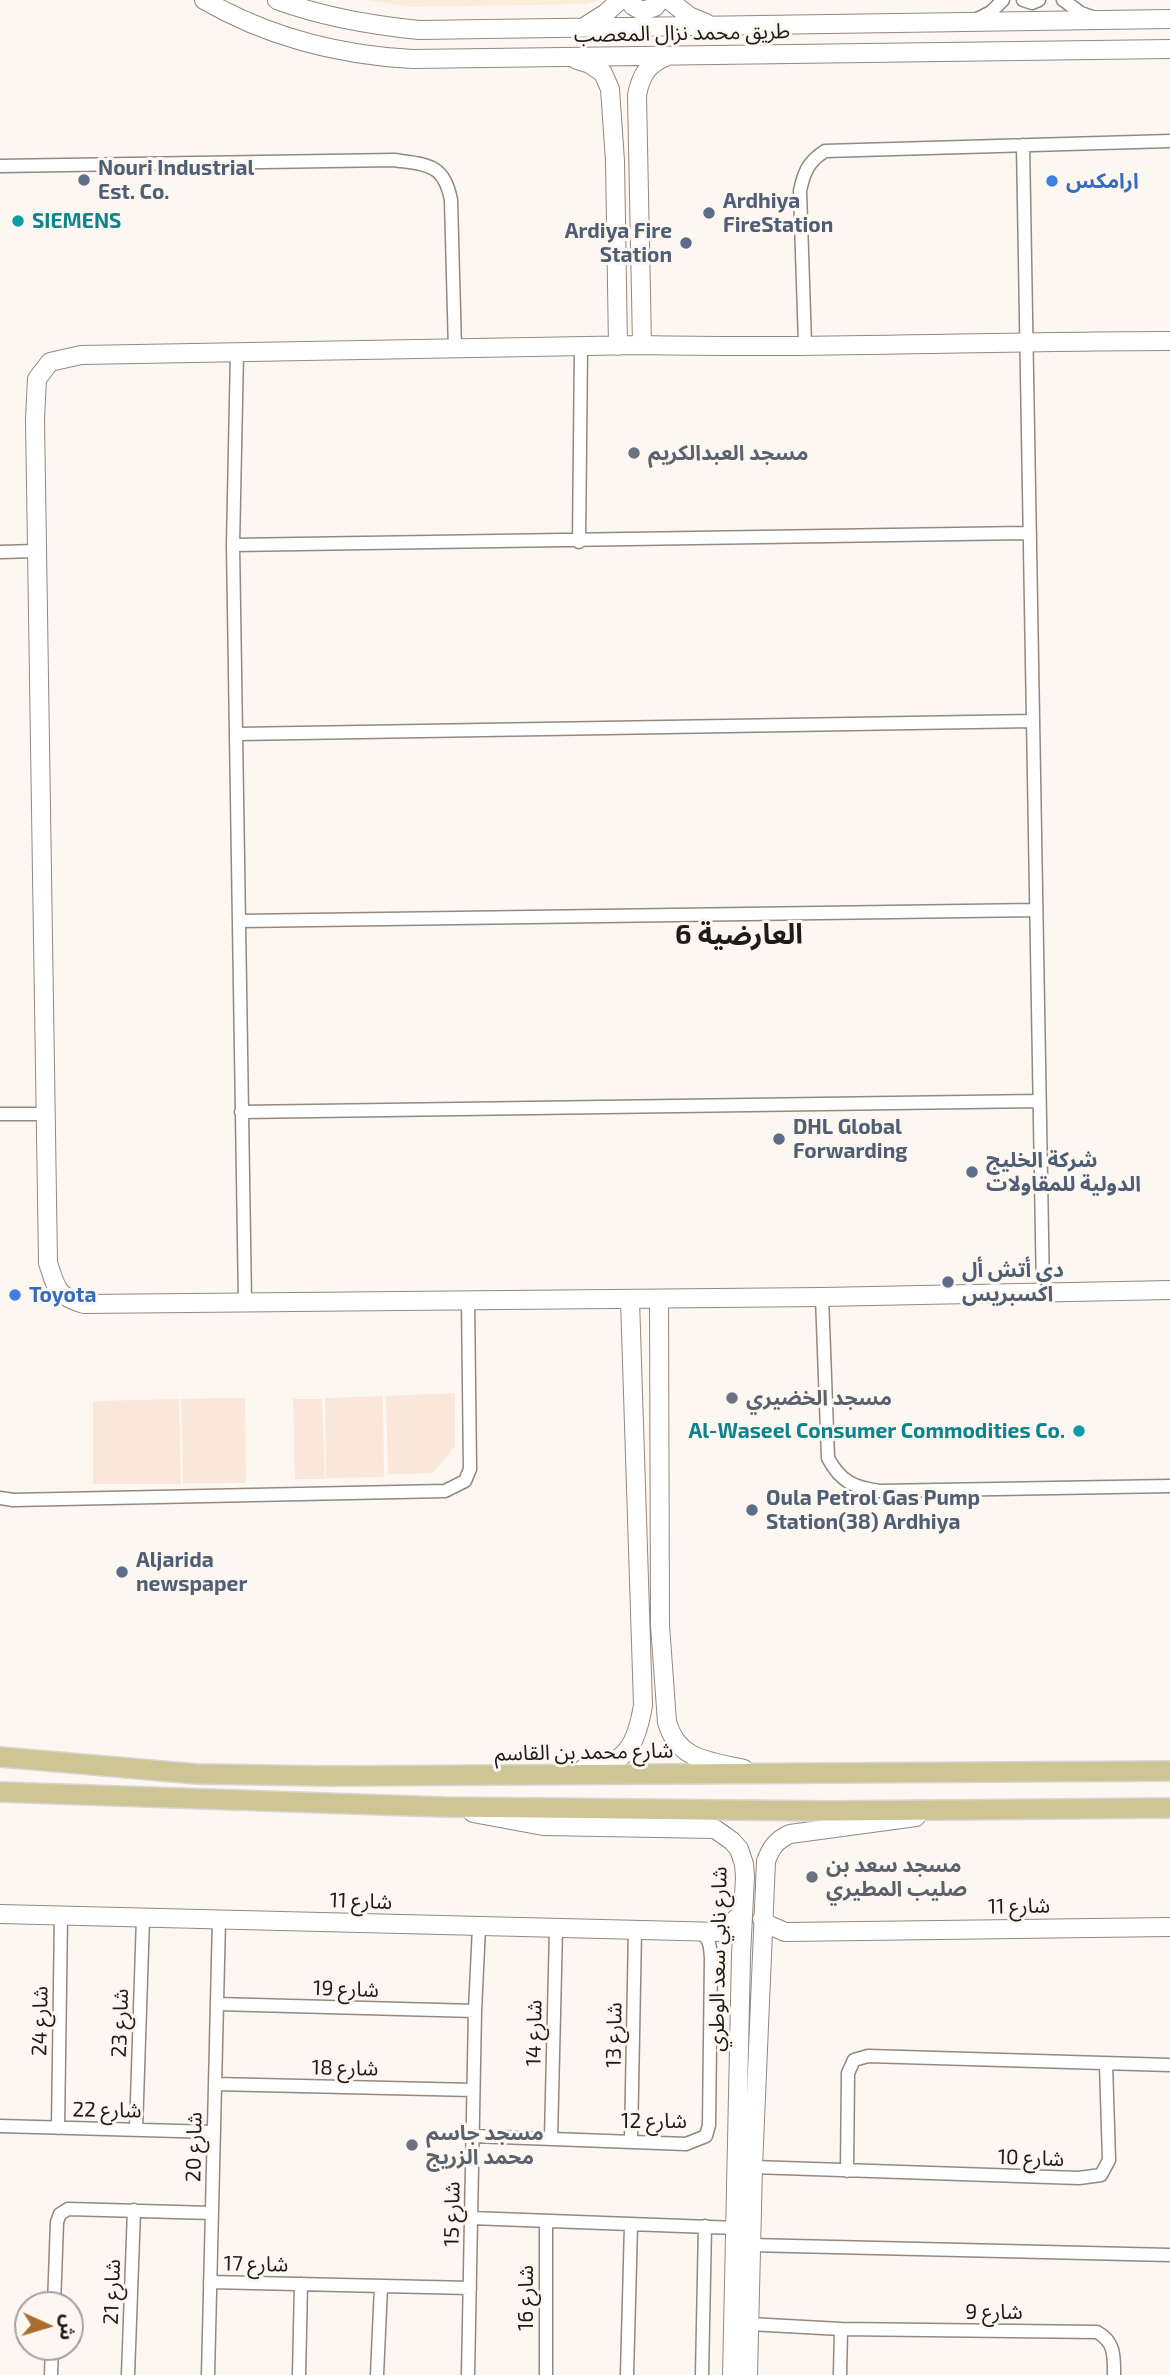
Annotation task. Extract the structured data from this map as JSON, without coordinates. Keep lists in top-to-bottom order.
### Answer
{
  "streets": {
    "main road": ["شارع محمد بن القاسم"],
    "street": [
      "طريق محمد نزال المعصب",
      "شارع 11",
      "شارع نابي سعد الوطري",
      "شارع 19",
      "شارع 24",
      "شارع 23",
      "شارع 14",
      "شارع 13",
      "شارع 18",
      "شارع 22",
      "شارع 12",
      "شارع 20",
      "شارع 10",
      "شارع 15",
      "شارع 17",
      "شارع 21",
      "شارع 16",
      "شارع 9"
    ]
  },
  "crossings": [
    ["شارع 11", "شارع 24"],
    ["شارع 11", "شارع 23"],
    ["شارع 11", "شارع 14"],
    ["شارع 11", "شارع 13"],
    ["شارع 11", "شارع 12"],
    ["شارع 11", "شارع 20"],
    ["شارع 11", "شارع 15"],
    ["شارع نابي سعد الوطري", "شارع 10"],
    ["شارع نابي سعد الوطري", "شارع 9"],
    ["شارع 19", "شارع 20"],
    ["شارع 19", "شارع 15"],
    ["شارع 24", "شارع 22"],
    ["شارع 23", "شارع 22"],
    ["شارع 14", "شارع 12"],
    ["شارع 13", "شارع 12"],
    ["شارع 18", "شارع 20"],
    ["شارع 18", "شارع 15"],
    ["شارع 22", "شارع 20"],
    ["شارع 12", "شارع 15"],
    ["شارع 20", "شارع 17"],
    ["شارع 15", "شارع 17"]
  ],
  "districts": ["العارضية 6"],
  "places": [
    "Nouri Industrial Est. Co.",
    "ارامكس",
    "Ardhiya FireStation",
    "SIEMENS",
    "Ardiya Fire Station",
    "مسجد العبدالكريم",
    "DHL Global Forwarding",
    "شركة الخليج الدولية للمقاولات",
    "دي أتش أل اكسبريس",
    "Toyota",
    "مسجد الخضيري",
    "Al-Waseel Consumer Commodities Co.",
    "Oula Petrol Gas Pump Station(38) Ardhiya",
    "Aljarida newspaper",
    "مسجد سعد بن صليب المطيري",
    "مسجد جاسم محمد الزريج"
  ],
  "north": "right"
}
